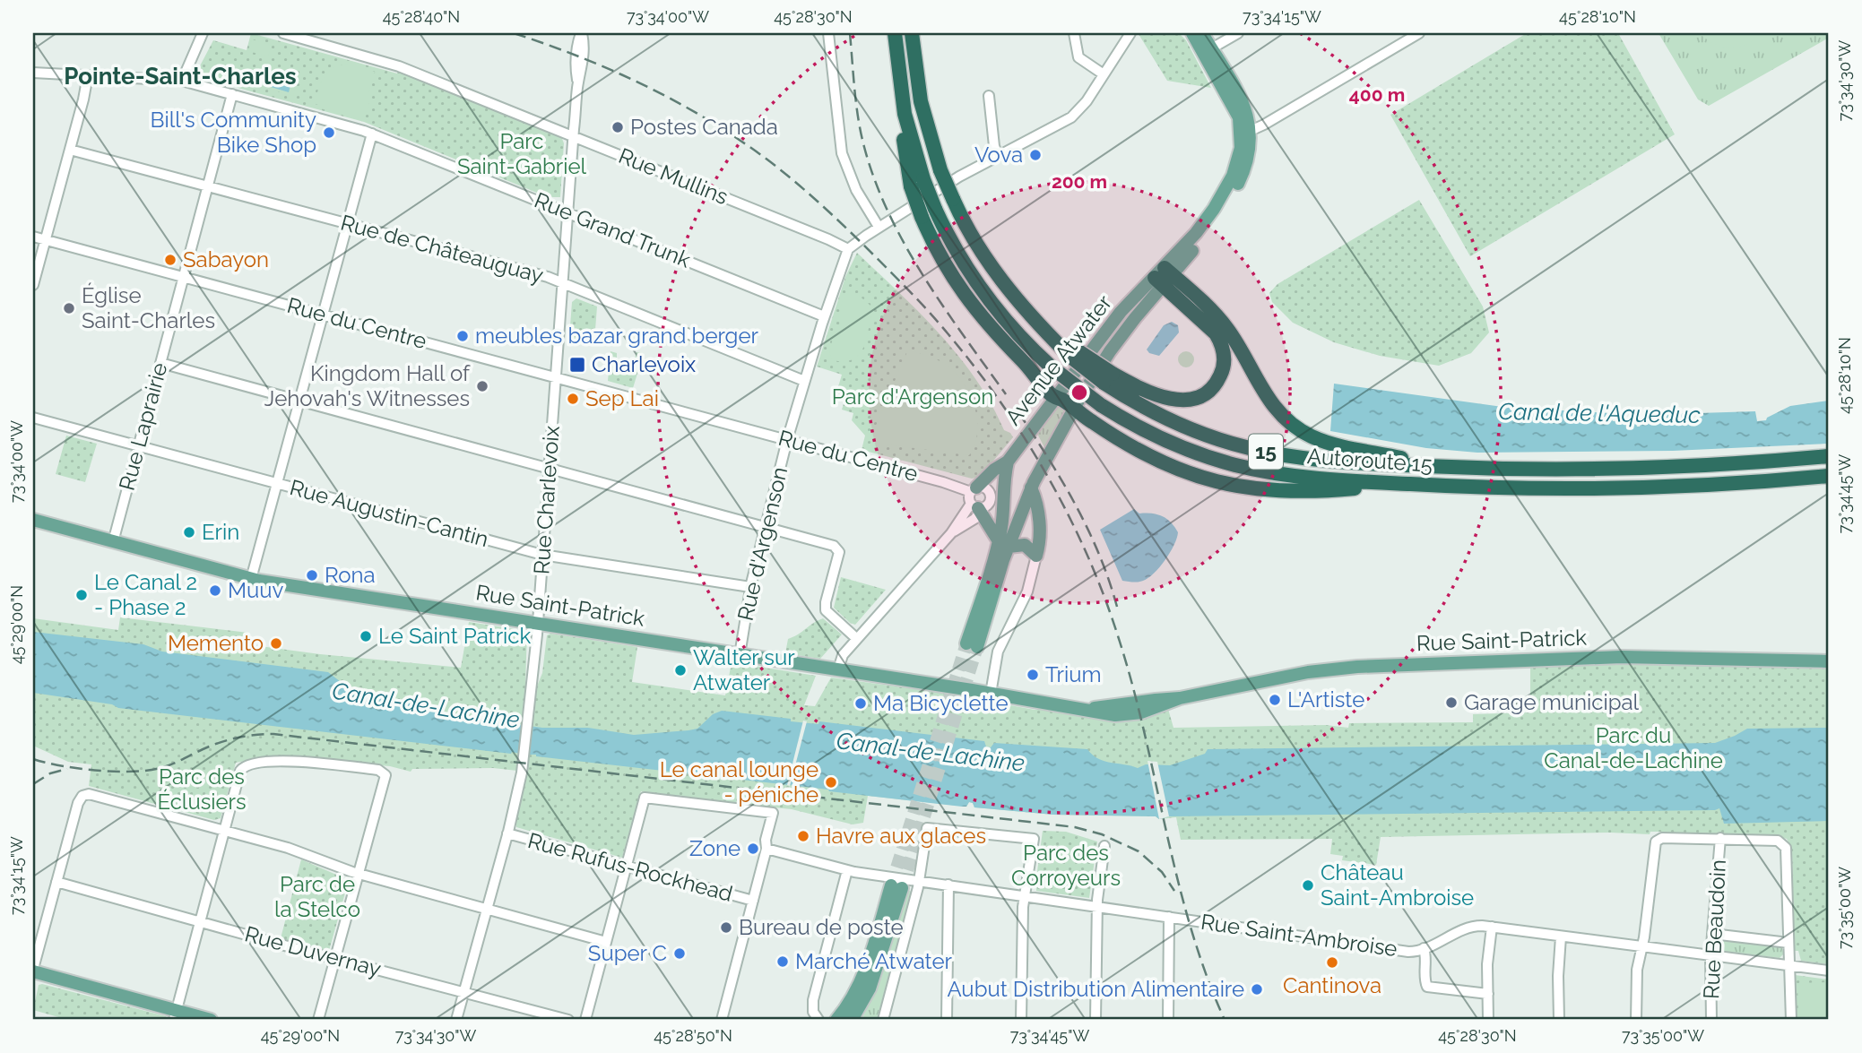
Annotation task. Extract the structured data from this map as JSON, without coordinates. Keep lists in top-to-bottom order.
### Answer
{
  "streets": {
    "highway": ["15", "Autoroute 15"],
    "main road": ["Avenue Atwater", "Rue Saint-Patrick"],
    "street": [
      "Rue Mullins",
      "Rue Grand Trunk",
      "Rue de Châteauguay",
      "Rue du Centre",
      "Rue Laprairie",
      "Rue Charlevoix",
      "Rue Augustin-Cantin",
      "Rue d'Argenson",
      "Rue Rufus-Rockhead",
      "Rue Beaudoin",
      "Rue Saint-Ambroise",
      "Rue Duvernay"
    ]
  },
  "crossings": [
    ["Rue Mullins", "Rue Charlevoix"],
    ["Rue Mullins", "Rue d'Argenson"],
    ["Rue Grand Trunk", "Rue Laprairie"],
    ["Rue Grand Trunk", "Rue Charlevoix"],
    ["Rue Grand Trunk", "Rue d'Argenson"],
    ["Rue de Châteauguay", "Rue Laprairie"],
    ["Rue de Châteauguay", "Rue Charlevoix"],
    ["Rue de Châteauguay", "Rue d'Argenson"],
    ["Rue du Centre", "Rue Laprairie"],
    ["Rue du Centre", "Rue Charlevoix"],
    ["Rue du Centre", "Rue d'Argenson"],
    ["Rue Laprairie", "Rue Augustin-Cantin"],
    ["Rue Laprairie", "Rue Saint-Patrick"],
    ["Rue Charlevoix", "Rue Augustin-Cantin"],
    ["Rue Charlevoix", "Rue Saint-Patrick"],
    ["Rue Charlevoix", "Rue Rufus-Rockhead"],
    ["Rue Charlevoix", "Rue Duvernay"],
    ["Rue Augustin-Cantin", "Rue d'Argenson"],
    ["Rue d'Argenson", "Rue Saint-Patrick"],
    ["Rue Beaudoin", "Rue Saint-Ambroise"]
  ],
  "districts": ["Pointe-Saint-Charles"],
  "water": ["Canal de l'Aqueduc", "Canal-de-Lachine"],
  "parks": [
    "Parc Saint-Gabriel",
    "Parc d'Argenson",
    "Parc du Canal-de-Lachine",
    "Parc des Éclusiers",
    "Parc des Corroyeurs",
    "Parc de la Stelco"
  ],
  "places": {
    "other": [
      "Postes Canada",
      "Bill's Community Bike Shop",
      "Vova",
      "Sabayon",
      "Église Saint-Charles",
      "meubles bazar grand berger",
      "Kingdom Hall of Jehovah's Witnesses",
      "Sep Lai",
      "Erin",
      "Rona",
      "Muuv",
      "Le Canal 2 - Phase 2",
      "Le Saint Patrick",
      "Memento",
      "Walter sur Atwater",
      "Trium",
      "L'Artiste",
      "Garage municipal",
      "Ma Bicyclette",
      "Le canal lounge - péniche",
      "Havre aux glaces",
      "Zone",
      "Château Saint-Ambroise",
      "Bureau de poste",
      "Super C",
      "Marché Atwater",
      "Cantinova",
      "Aubut Distribution Alimentaire"
    ],
    "transit": ["Charlevoix"]
  },
  "coordinates": [
    "45°28'40\"N",
    "73°34'00\"W",
    "45°28'30\"N",
    "73°34'15\"W",
    "45°28'10\"N",
    "73°34'30\"W",
    "73°34'45\"W",
    "45°29'00\"N",
    "73°35'00\"W",
    "45°28'50\"N"
  ],
  "rings": ["400 m", "200 m"]
}
